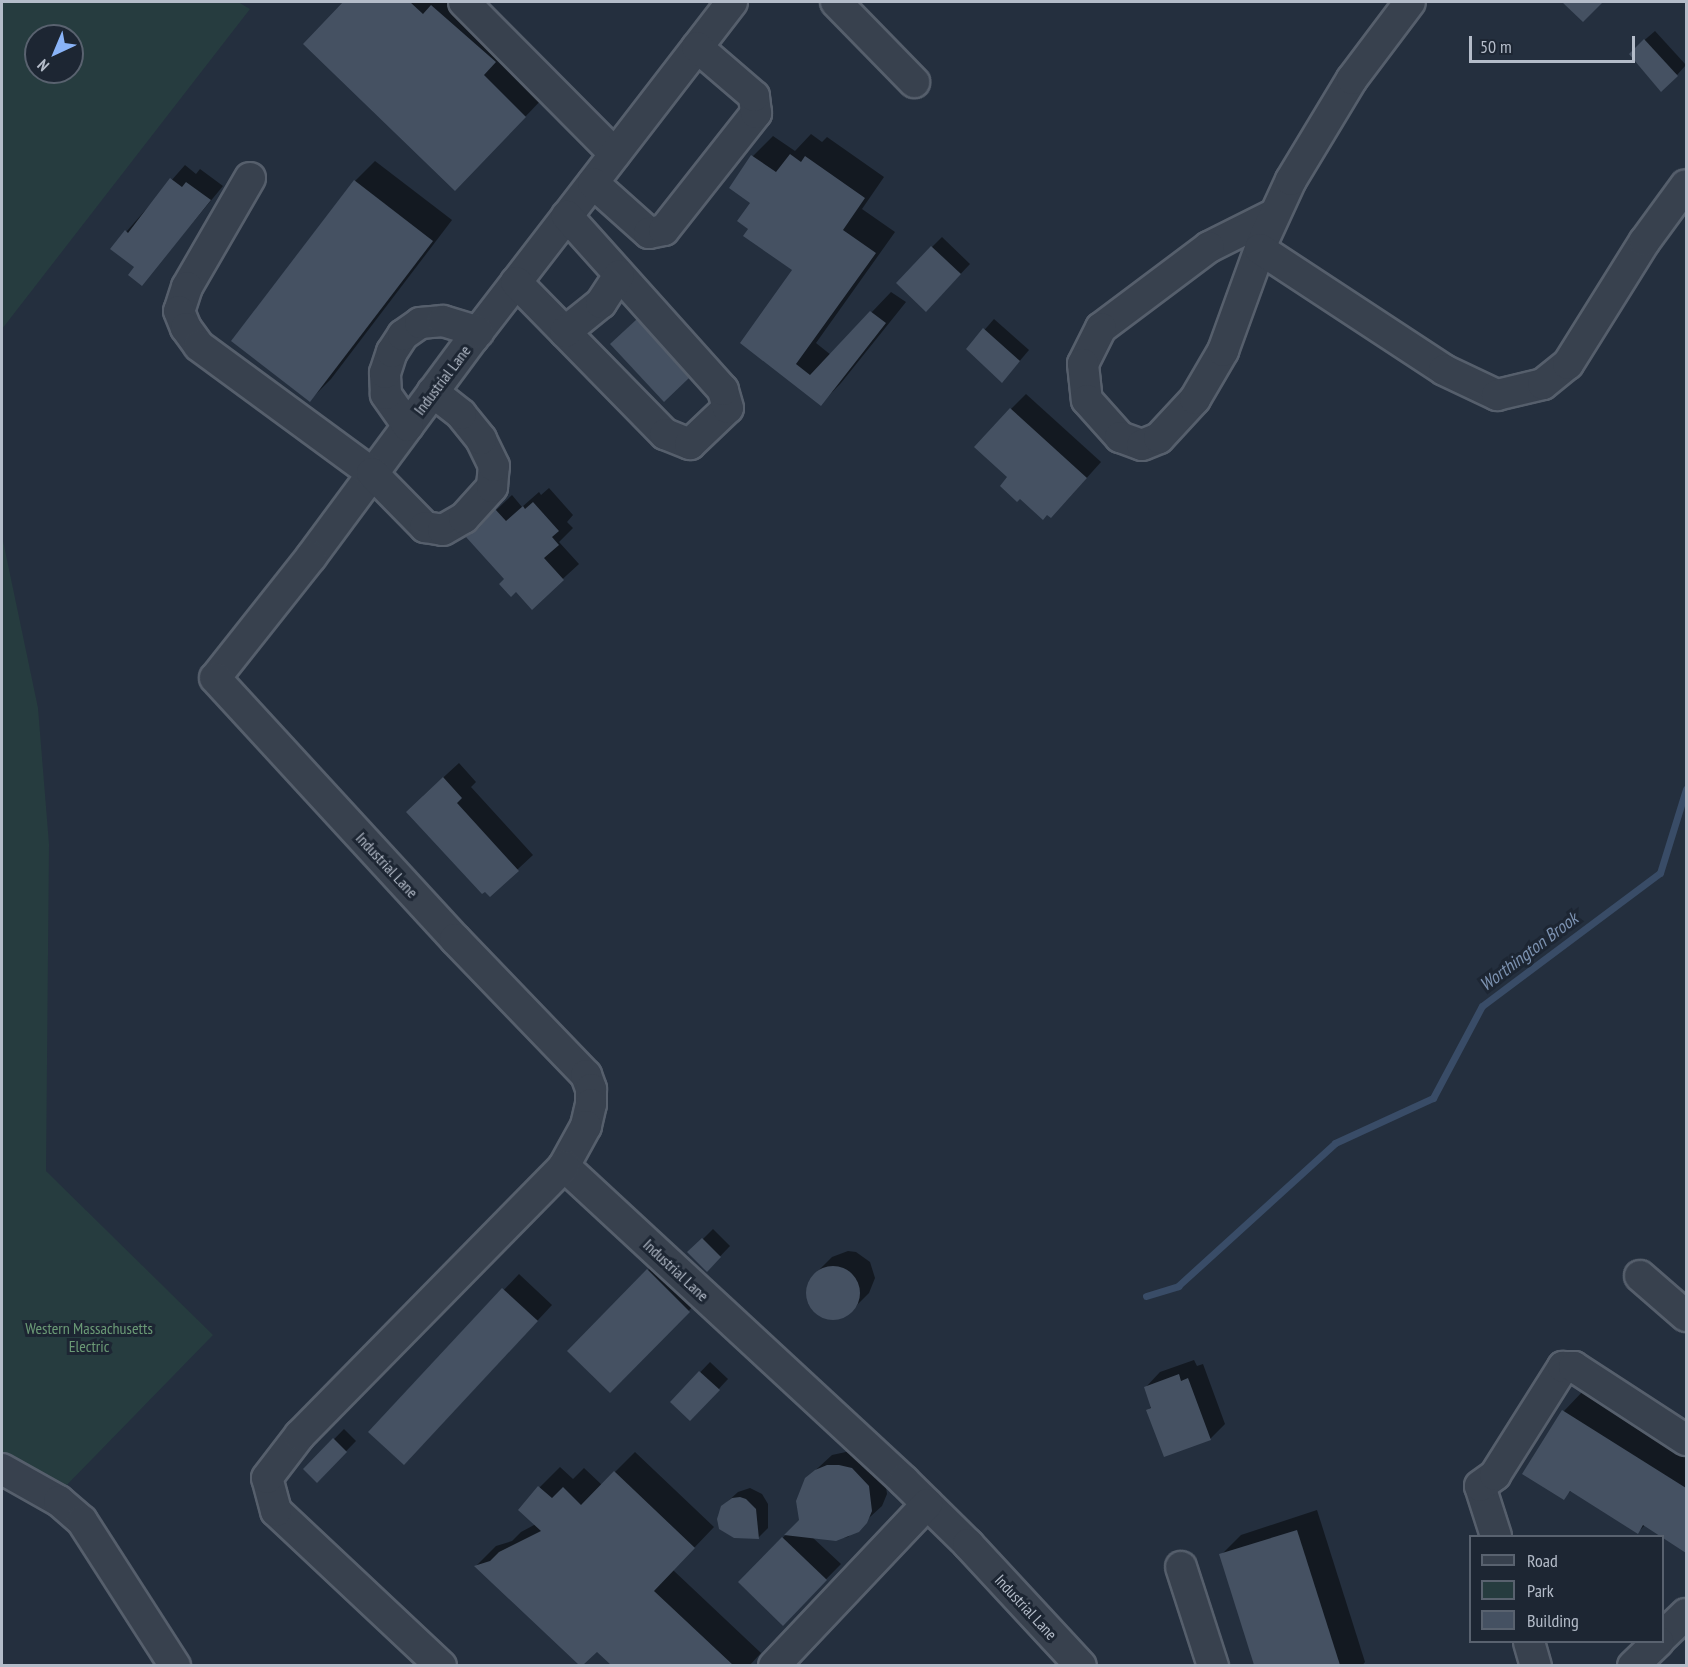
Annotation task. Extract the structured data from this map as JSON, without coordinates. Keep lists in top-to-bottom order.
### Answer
{
  "streets": {
    "street": ["Industrial Lane"]
  },
  "water": ["Worthington Brook"],
  "parks": ["Western Massachusetts Electric"],
  "legend": ["Road", "Park", "Building"],
  "scale_bar": "50 m",
  "north": "bottom left"
}
